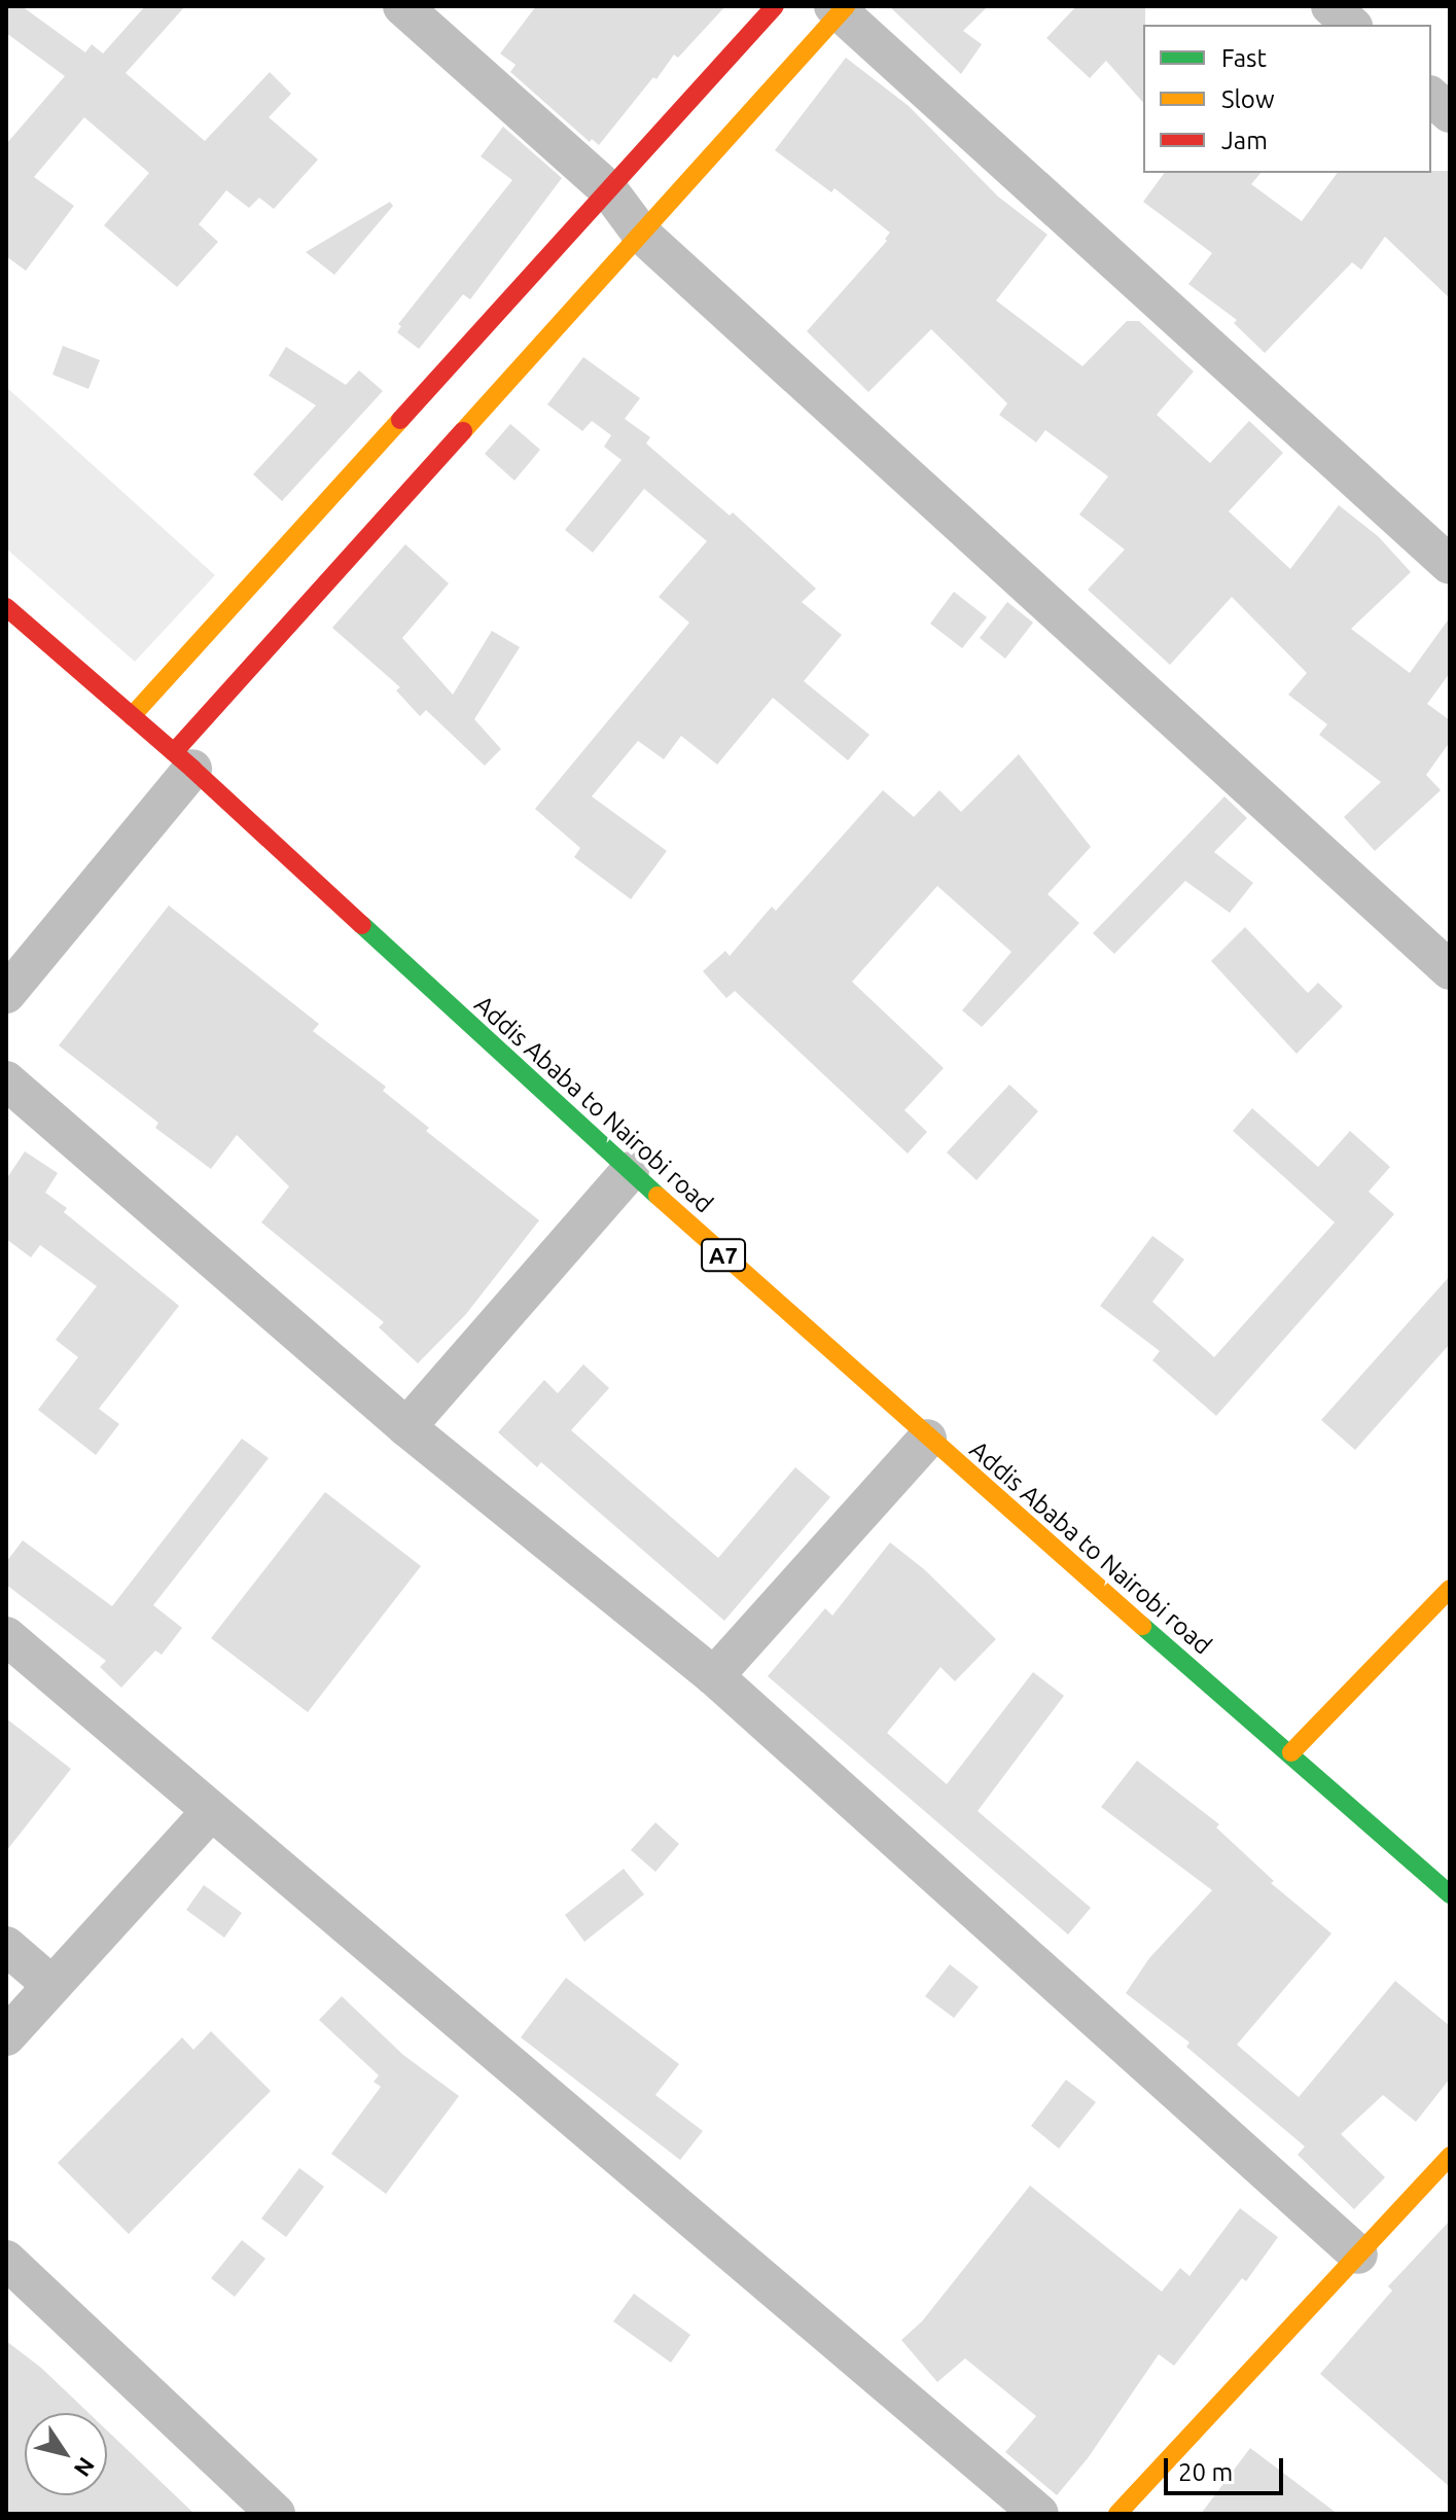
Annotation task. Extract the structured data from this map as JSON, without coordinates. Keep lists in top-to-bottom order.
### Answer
{
  "streets": {
    "main road": ["Addis Ababa to Nairobi road", "A7"]
  },
  "legend": ["Fast", "Slow", "Jam"],
  "scale_bar": "20 m",
  "north": "bottom right"
}
